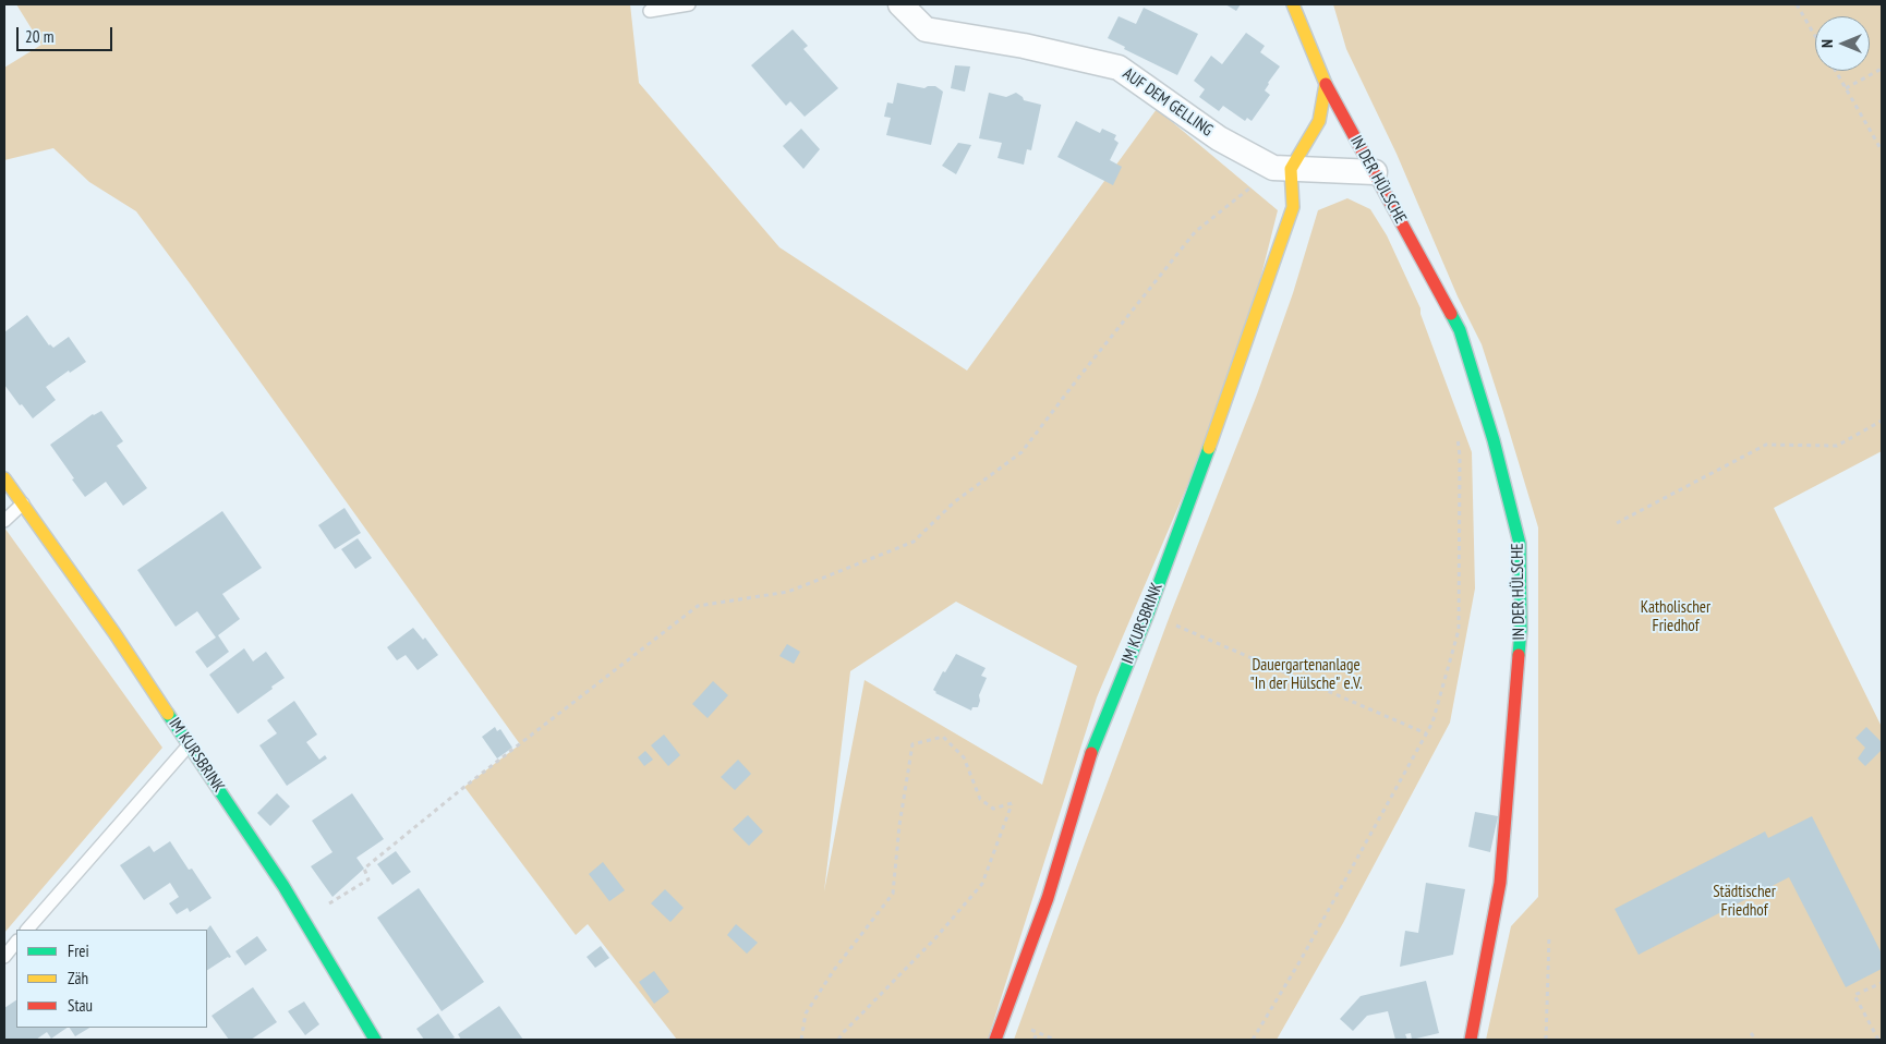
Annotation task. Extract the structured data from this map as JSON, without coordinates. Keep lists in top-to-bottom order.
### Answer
{
  "streets": {
    "street": ["AUF DEM GELLING", "IN DER HÜLSCHE", "IM KURSBRINK"]
  },
  "crossings": [
    ["AUF DEM GELLING", "IN DER HÜLSCHE"],
    ["AUF DEM GELLING", "IM KURSBRINK"]
  ],
  "parks": ["Katholischer Friedhof", "Dauergartenanlage \"In der Hülsche\" e.V.", "Städtischer Friedhof"],
  "legend": ["Frei", "Zäh", "Stau"],
  "scale_bar": "20 m",
  "north": "left"
}
